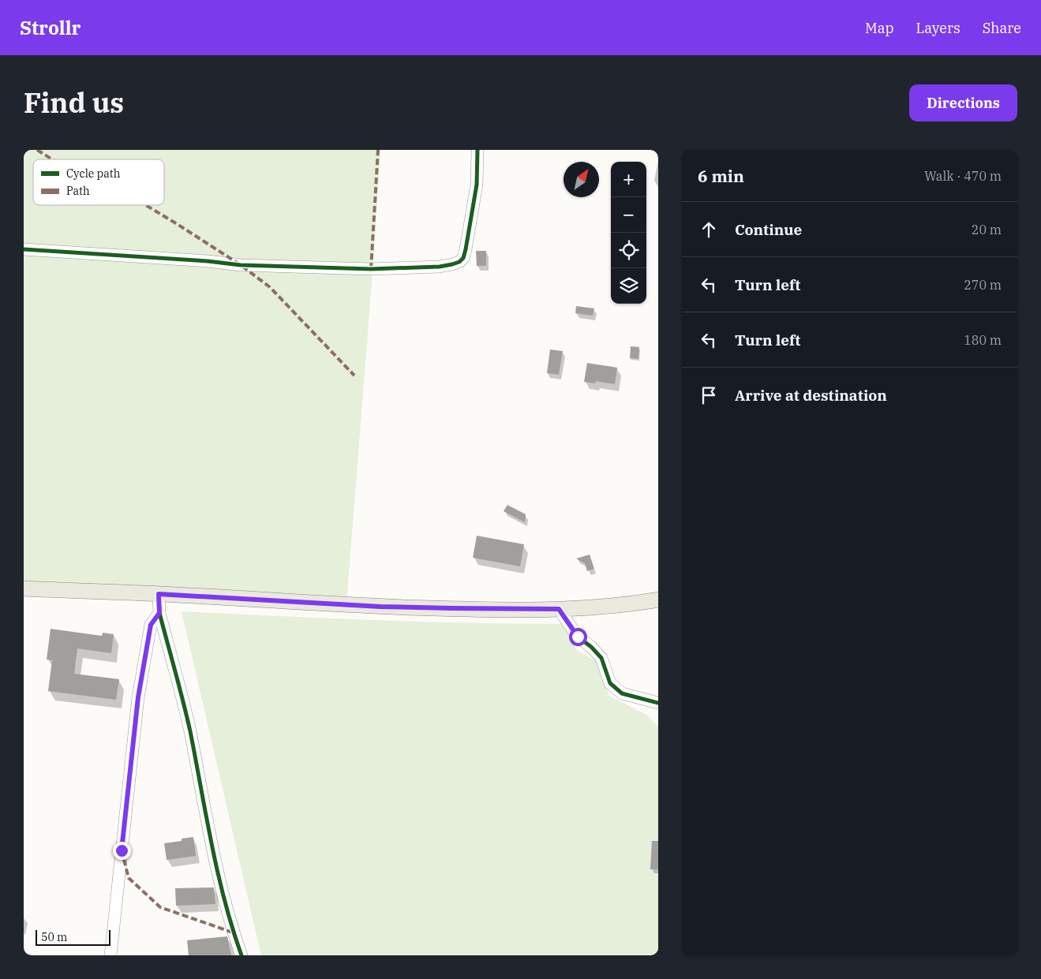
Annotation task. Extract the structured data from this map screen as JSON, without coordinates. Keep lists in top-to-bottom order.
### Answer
{
  "legend": ["Cycle path", "Path"],
  "scale_bar": "50 m",
  "north": "top right",
  "page": {
    "header": "Strollr",
    "nav": ["Map", "Layers", "Share"],
    "title": "Find us",
    "buttons": "Directions",
    "heading": ["6 min", "Walk · 470 m"],
    "map_buttons": ["+", "−"],
    "list": [
      ["Continue", "20 m"],
      ["Turn left", "270 m"],
      ["Turn left", "180 m"],
      "Arrive at destination"
    ],
    "scale": "50 m"
  }
}
